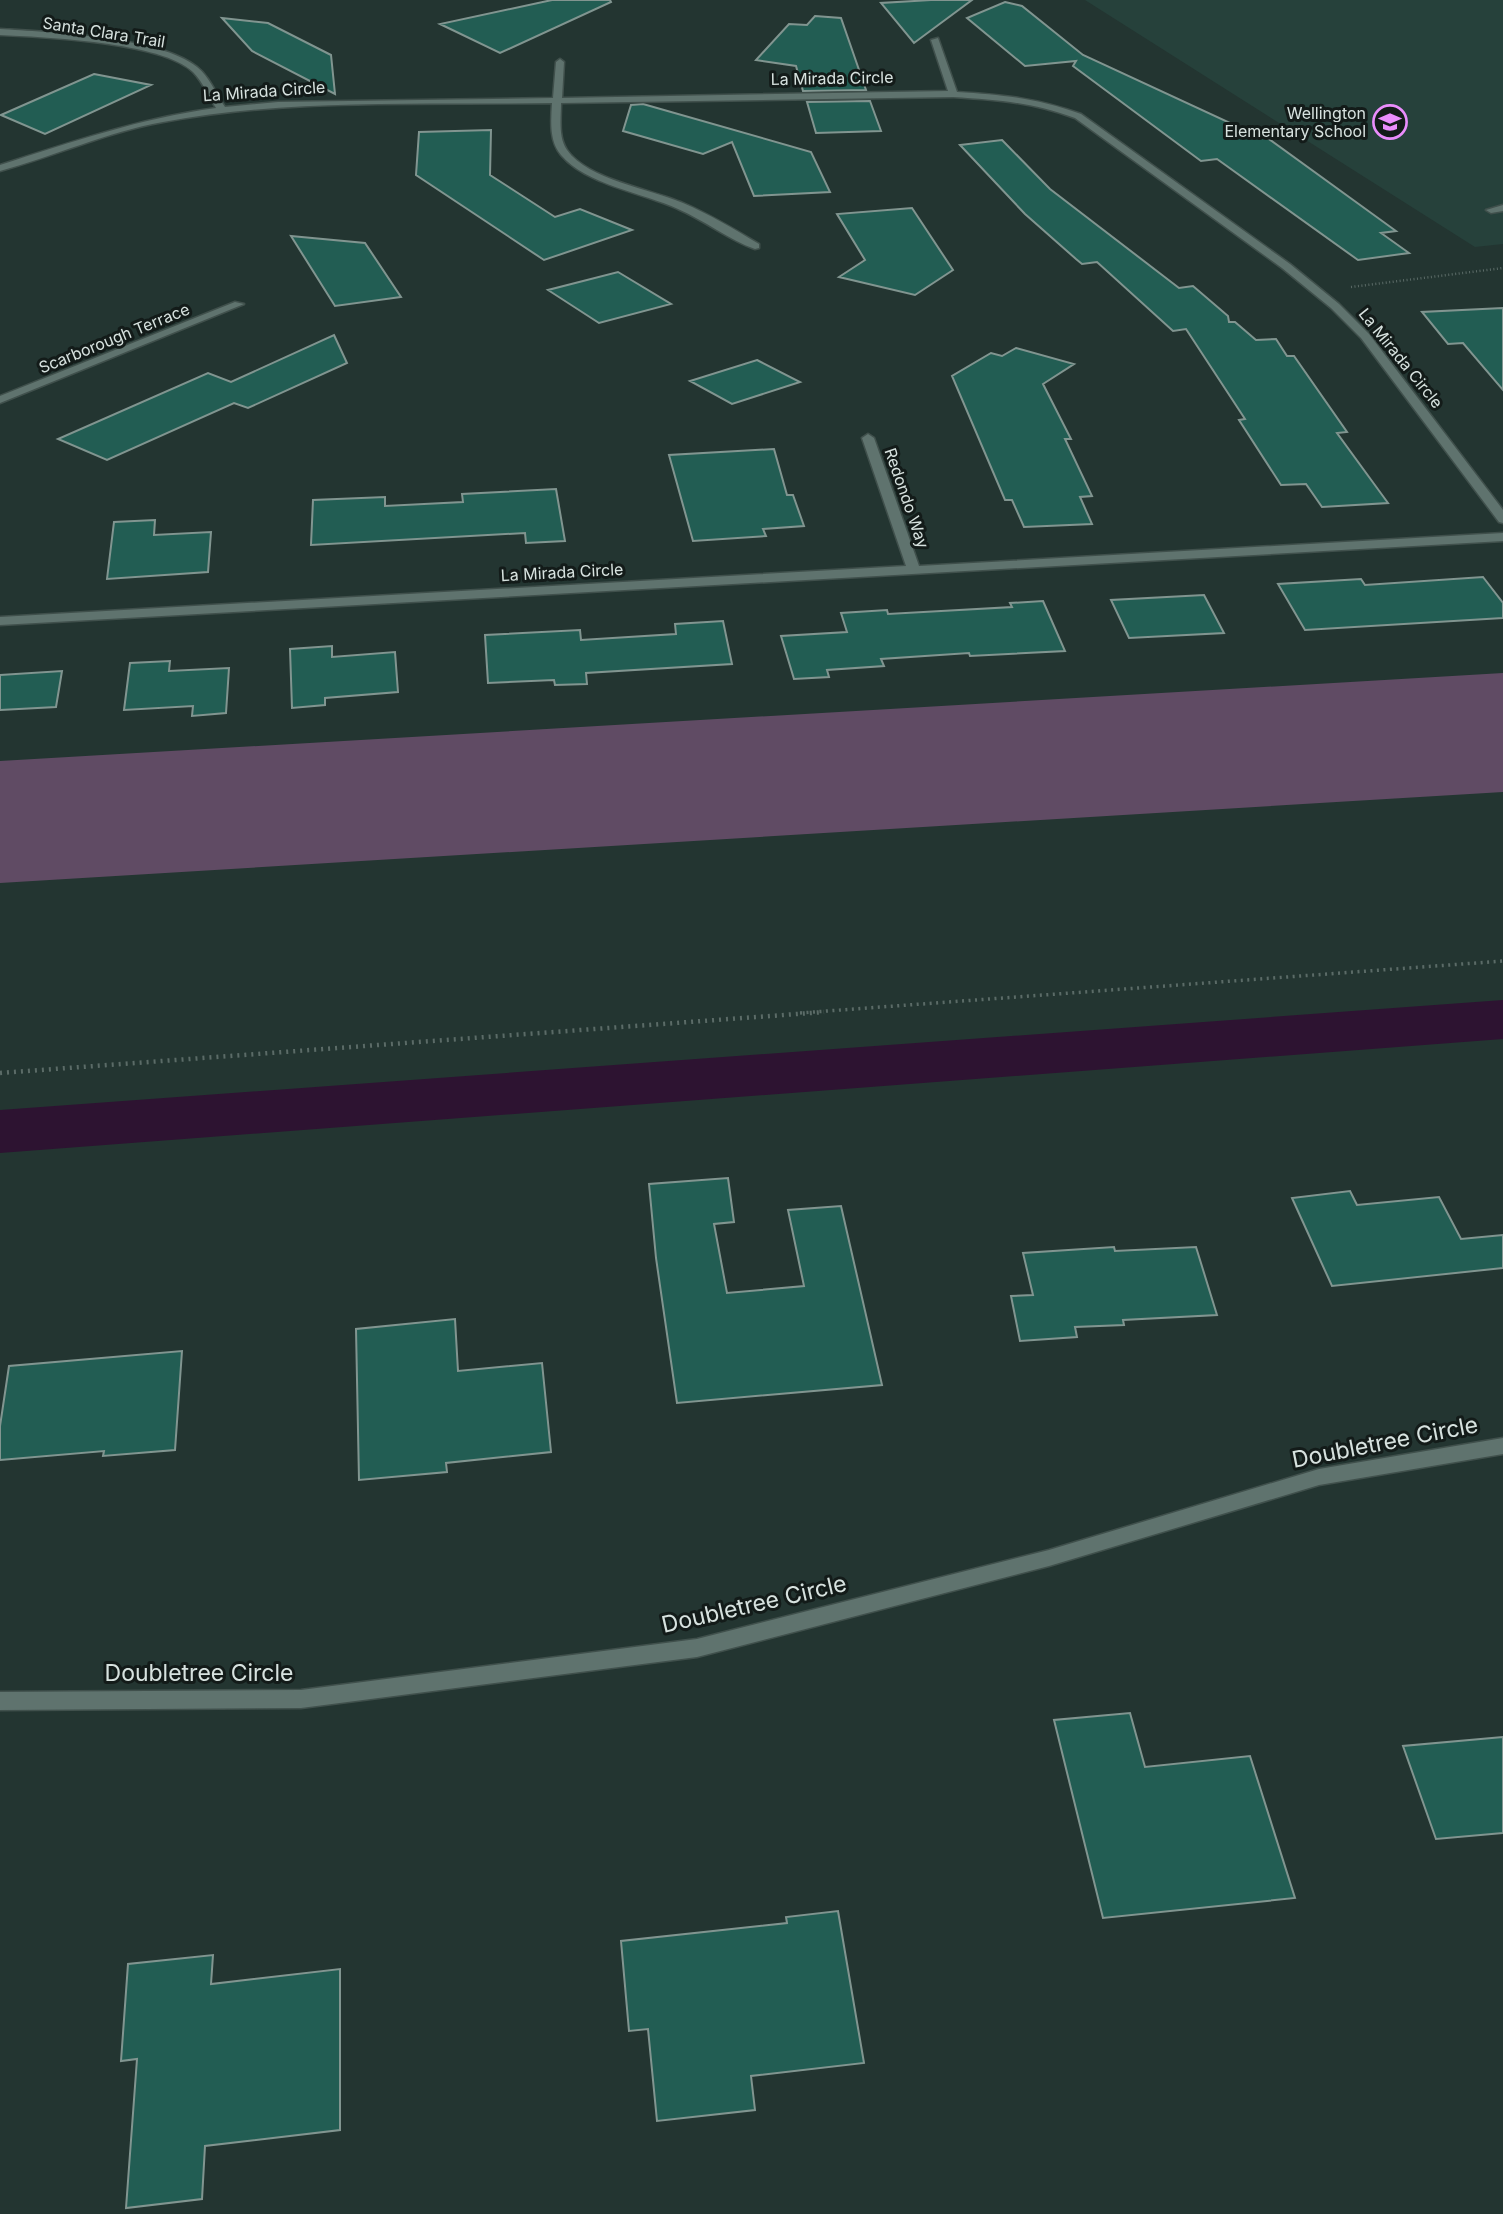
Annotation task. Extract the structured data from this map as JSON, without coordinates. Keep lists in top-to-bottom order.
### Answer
{
  "streets": {
    "street": [
      "Santa Clara Trail",
      "La Mirada Circle",
      "Scarborough Terrace",
      "Redondo Way",
      "Doubletree Circle"
    ]
  },
  "crossings": [
    ["Santa Clara Trail", "La Mirada Circle"],
    ["La Mirada Circle", "Redondo Way"]
  ],
  "places": {
    "school or university": ["Wellington Elementary School"]
  }
}
